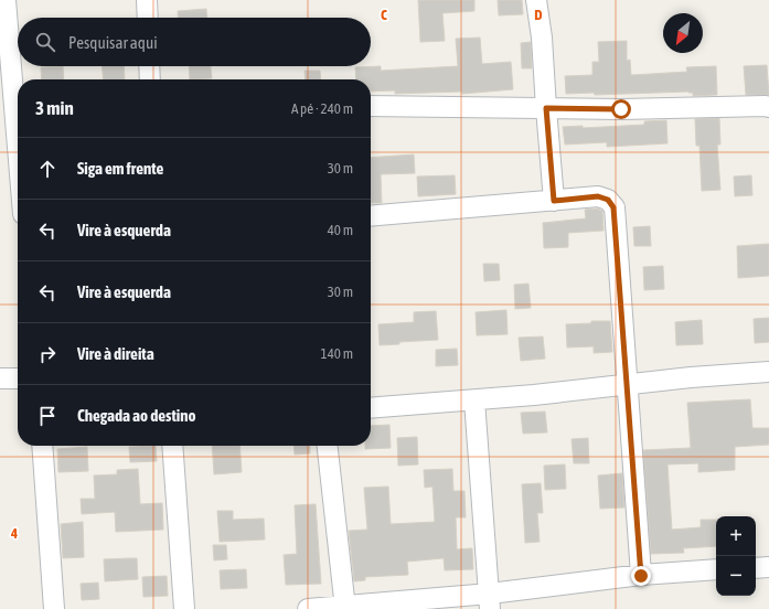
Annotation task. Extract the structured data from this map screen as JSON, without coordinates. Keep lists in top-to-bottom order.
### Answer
{
  "north": "bottom left",
  "page": {
    "search": "Pesquisar aqui",
    "heading": ["3 min", "A pé · 240 m"],
    "list": [
      ["Siga em frente", "30 m"],
      ["Vire à esquerda", "40 m"],
      ["Vire à esquerda", "30 m"],
      ["Vire à direita", "140 m"],
      "Chegada ao destino"
    ],
    "map_buttons": ["+", "−"]
  },
  "grid": {
    "columns": ["C", "D"],
    "rows": ["4"]
  }
}
